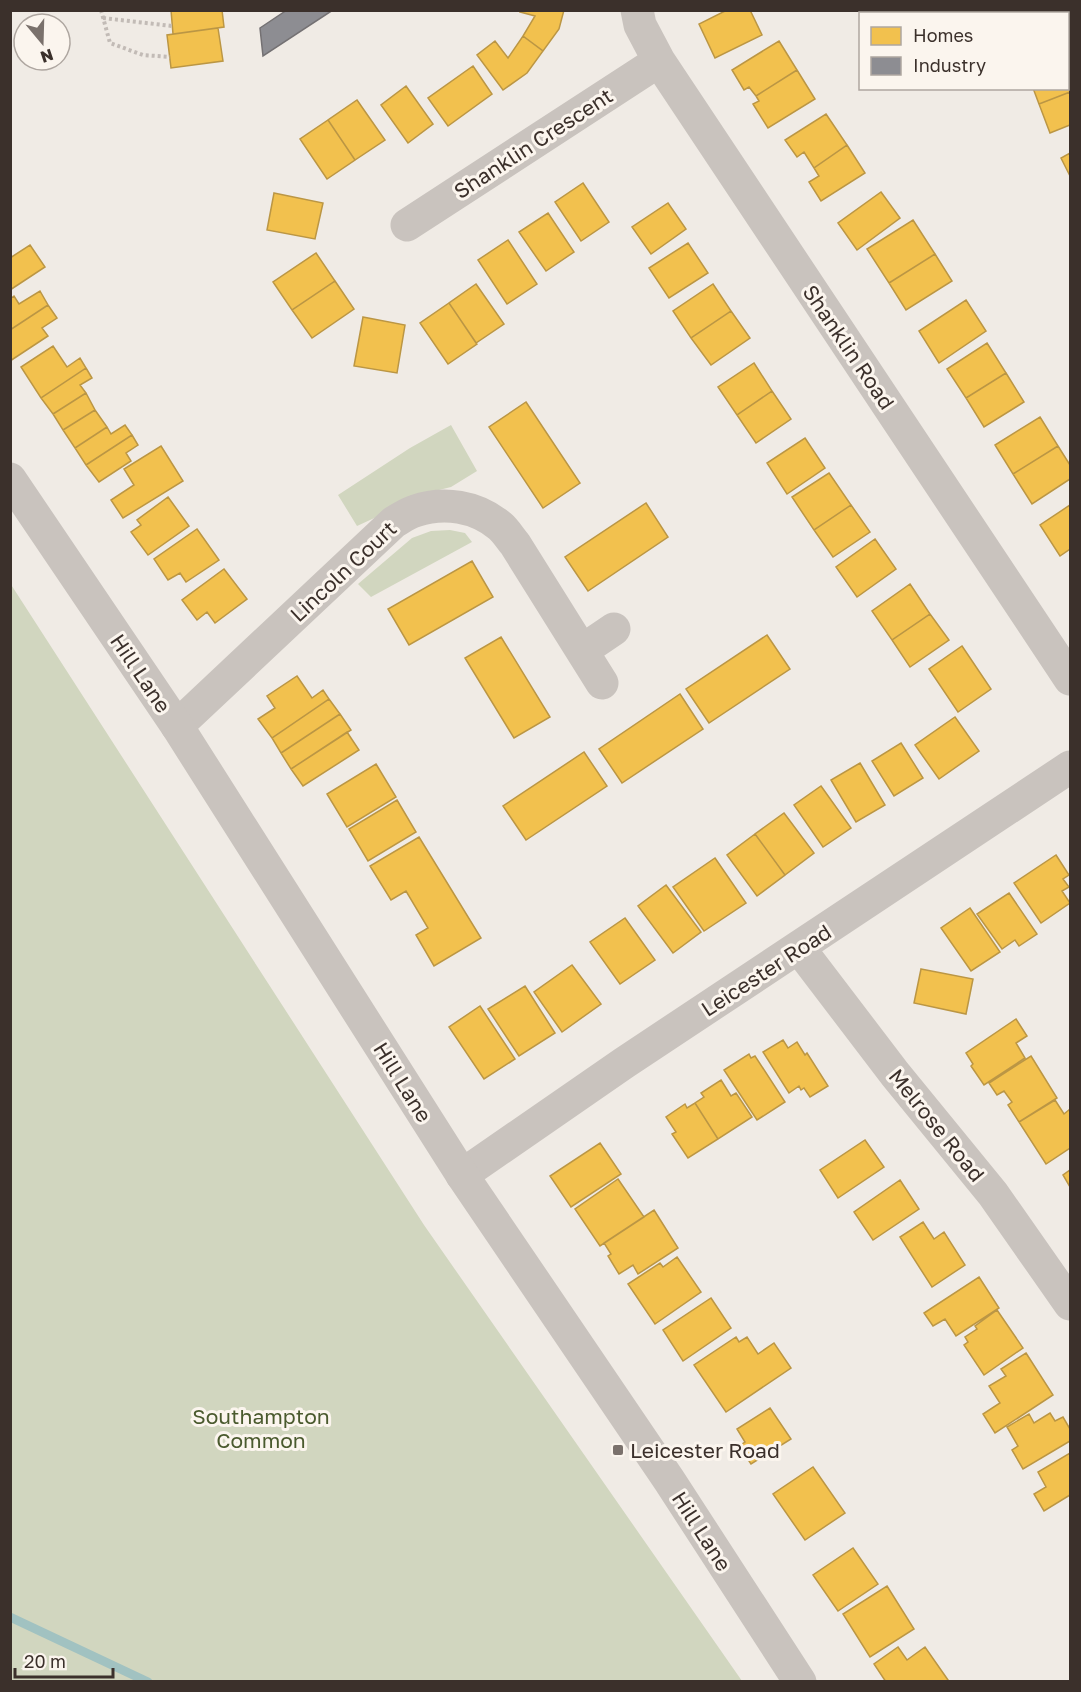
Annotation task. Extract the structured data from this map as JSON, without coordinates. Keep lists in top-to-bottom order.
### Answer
{
  "streets": {
    "street": [
      "Shanklin Crescent",
      "Shanklin Road",
      "Lincoln Court",
      "Hill Lane",
      "Leicester Road",
      "Melrose Road"
    ]
  },
  "crossings": [
    ["Shanklin Crescent", "Shanklin Road"],
    ["Lincoln Court", "Hill Lane"],
    ["Hill Lane", "Leicester Road"],
    ["Leicester Road", "Melrose Road"]
  ],
  "parks": ["Southampton Common"],
  "places": {
    "transit": ["Leicester Road"]
  },
  "legend": ["Homes", "Industry"],
  "scale_bar": "20 m",
  "north": "bottom"
}
